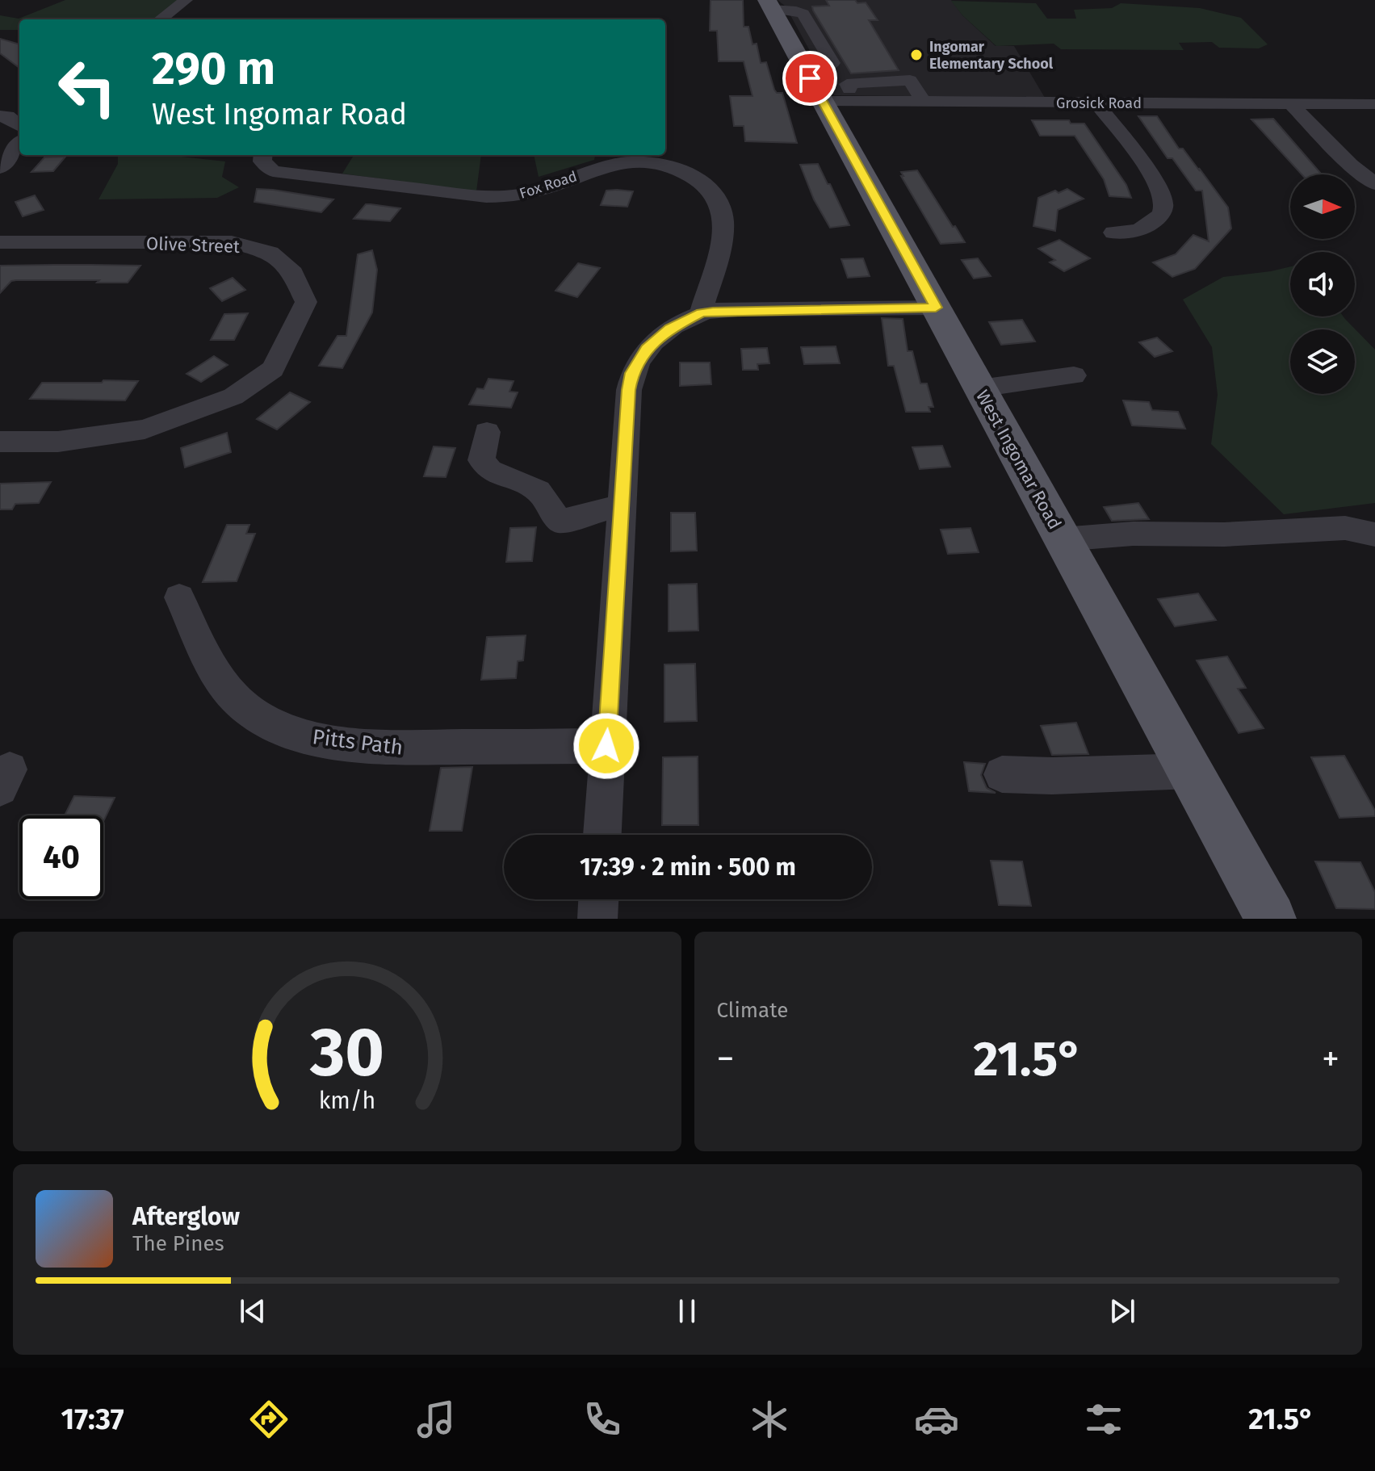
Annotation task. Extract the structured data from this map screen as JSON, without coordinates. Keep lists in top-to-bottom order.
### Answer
{
  "streets": {
    "main road": ["West Ingomar Road"],
    "street": [
      "Grosick Road",
      "Fox Road",
      "Olive Street",
      "Pitts Path"
    ]
  },
  "crossings": [
    ["Grosick Road", "West Ingomar Road"]
  ],
  "places": ["Ingomar Elementary School"],
  "north": "right",
  "page": {
    "turn": ["290 m", "West Ingomar Road"],
    "limit": "40",
    "trip": "17:39 · 2 min · 500 m",
    "tile": "Climate",
    "heat": ["−", "21.5°", "+"],
    "song": ["Afterglow", "The Pines"],
    "tabs": ["17:37", "21.5°"],
    "gauge": ["30", "km/h"]
  }
}
